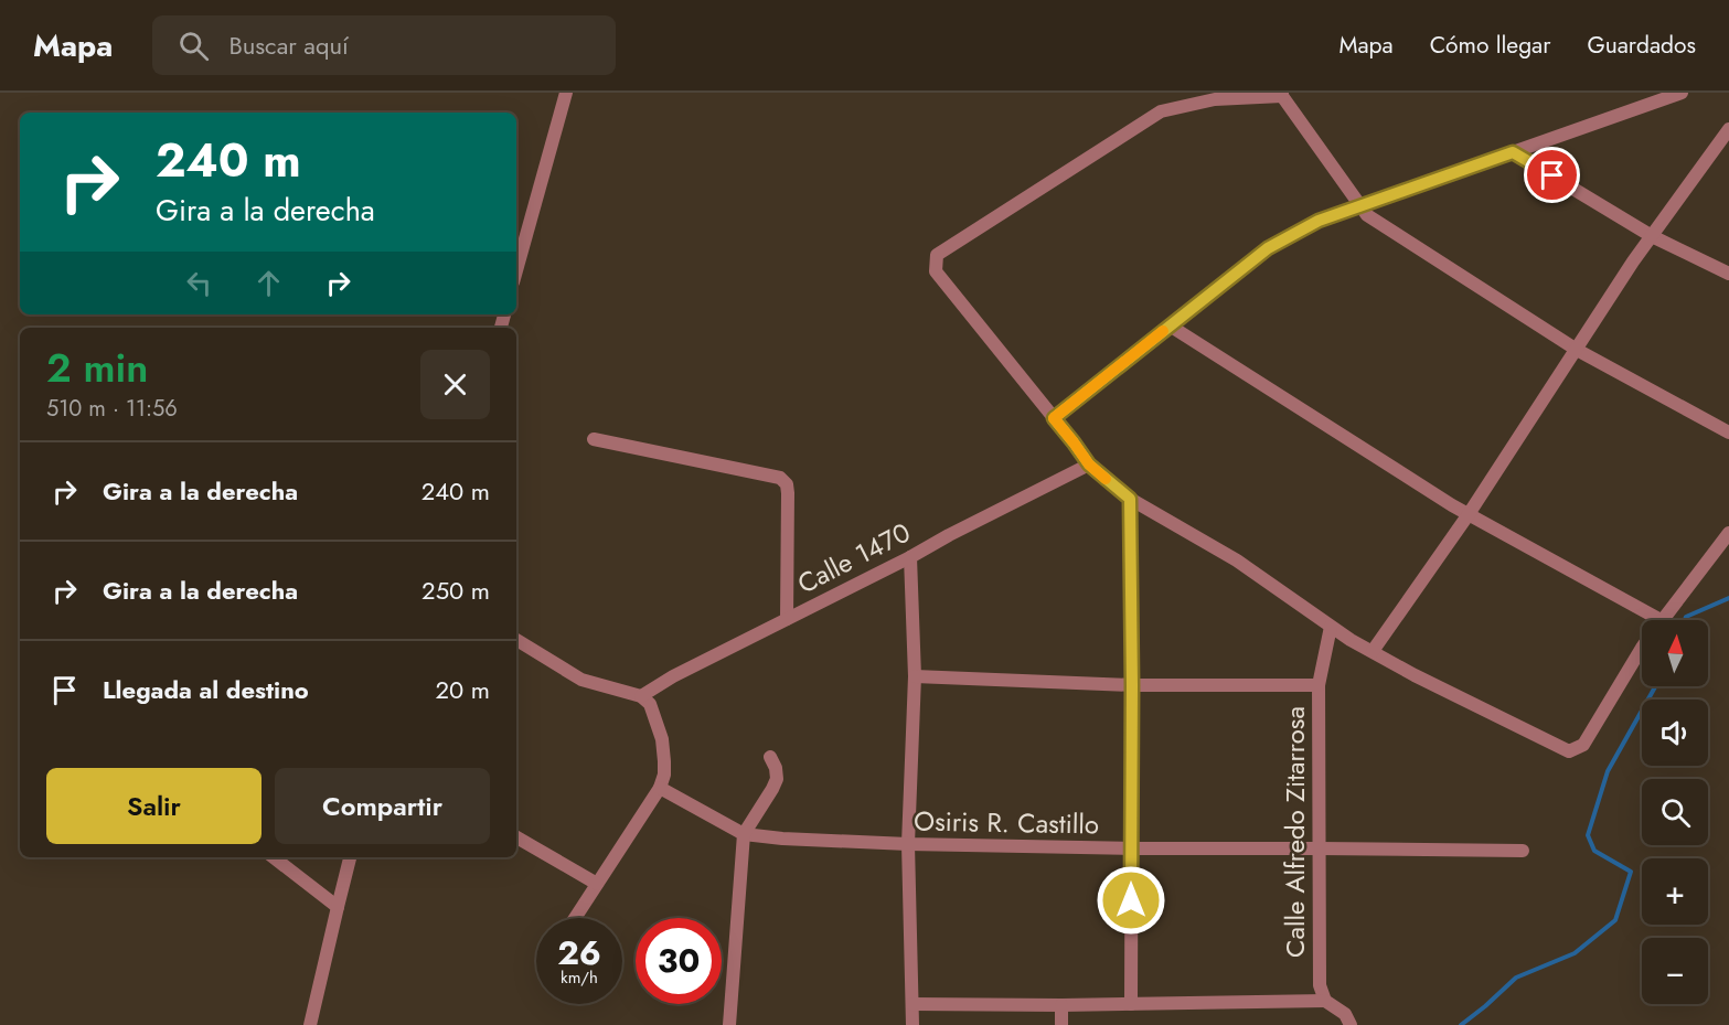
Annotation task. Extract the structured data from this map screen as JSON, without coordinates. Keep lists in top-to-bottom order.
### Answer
{
  "streets": {
    "street": ["Calle 1470", "Osiris R. Castillo", "Calle Alfredo Zitarrosa"]
  },
  "crossings": [
    ["Osiris R. Castillo", "Calle Alfredo Zitarrosa"]
  ],
  "north": "top",
  "page": {
    "header": "Mapa",
    "search": "Buscar aquí",
    "nav": ["Mapa", "Cómo llegar", "Guardados"],
    "turn": ["240 m", "Gira a la derecha"],
    "heading": ["2 min", "510 m · 11:56"],
    "list": [
      {
        "name": "Gira a la derecha",
        "value": "240 m"
      },
      {
        "name": "Gira a la derecha",
        "value": "250 m"
      },
      {
        "name": "Llegada al destino",
        "value": "20 m"
      }
    ],
    "map_buttons": ["+", "−"],
    "buttons": ["Salir", "Compartir"],
    "speed": "26 km/h",
    "limit": "30"
  }
}
